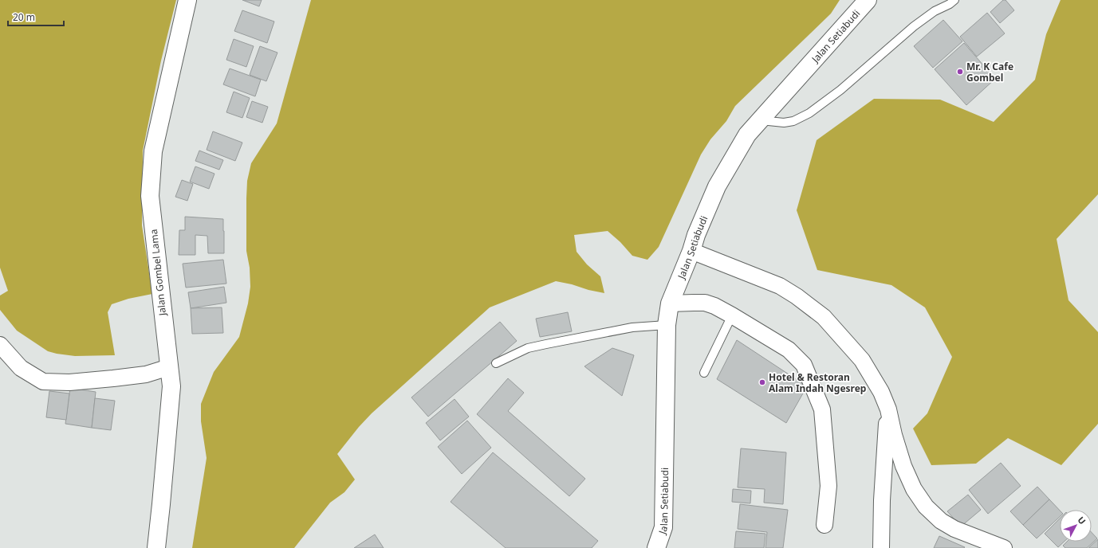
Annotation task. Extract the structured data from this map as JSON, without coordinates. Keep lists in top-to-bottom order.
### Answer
{
  "streets": {
    "highway": ["Jalan Setiabudi", "Jalan Gombel Lama"]
  },
  "places": ["Mr. K Cafe Gombel", "Hotel & Restoran Alam Indah Ngesrep"],
  "scale_bar": "20 m",
  "north": "top right"
}
